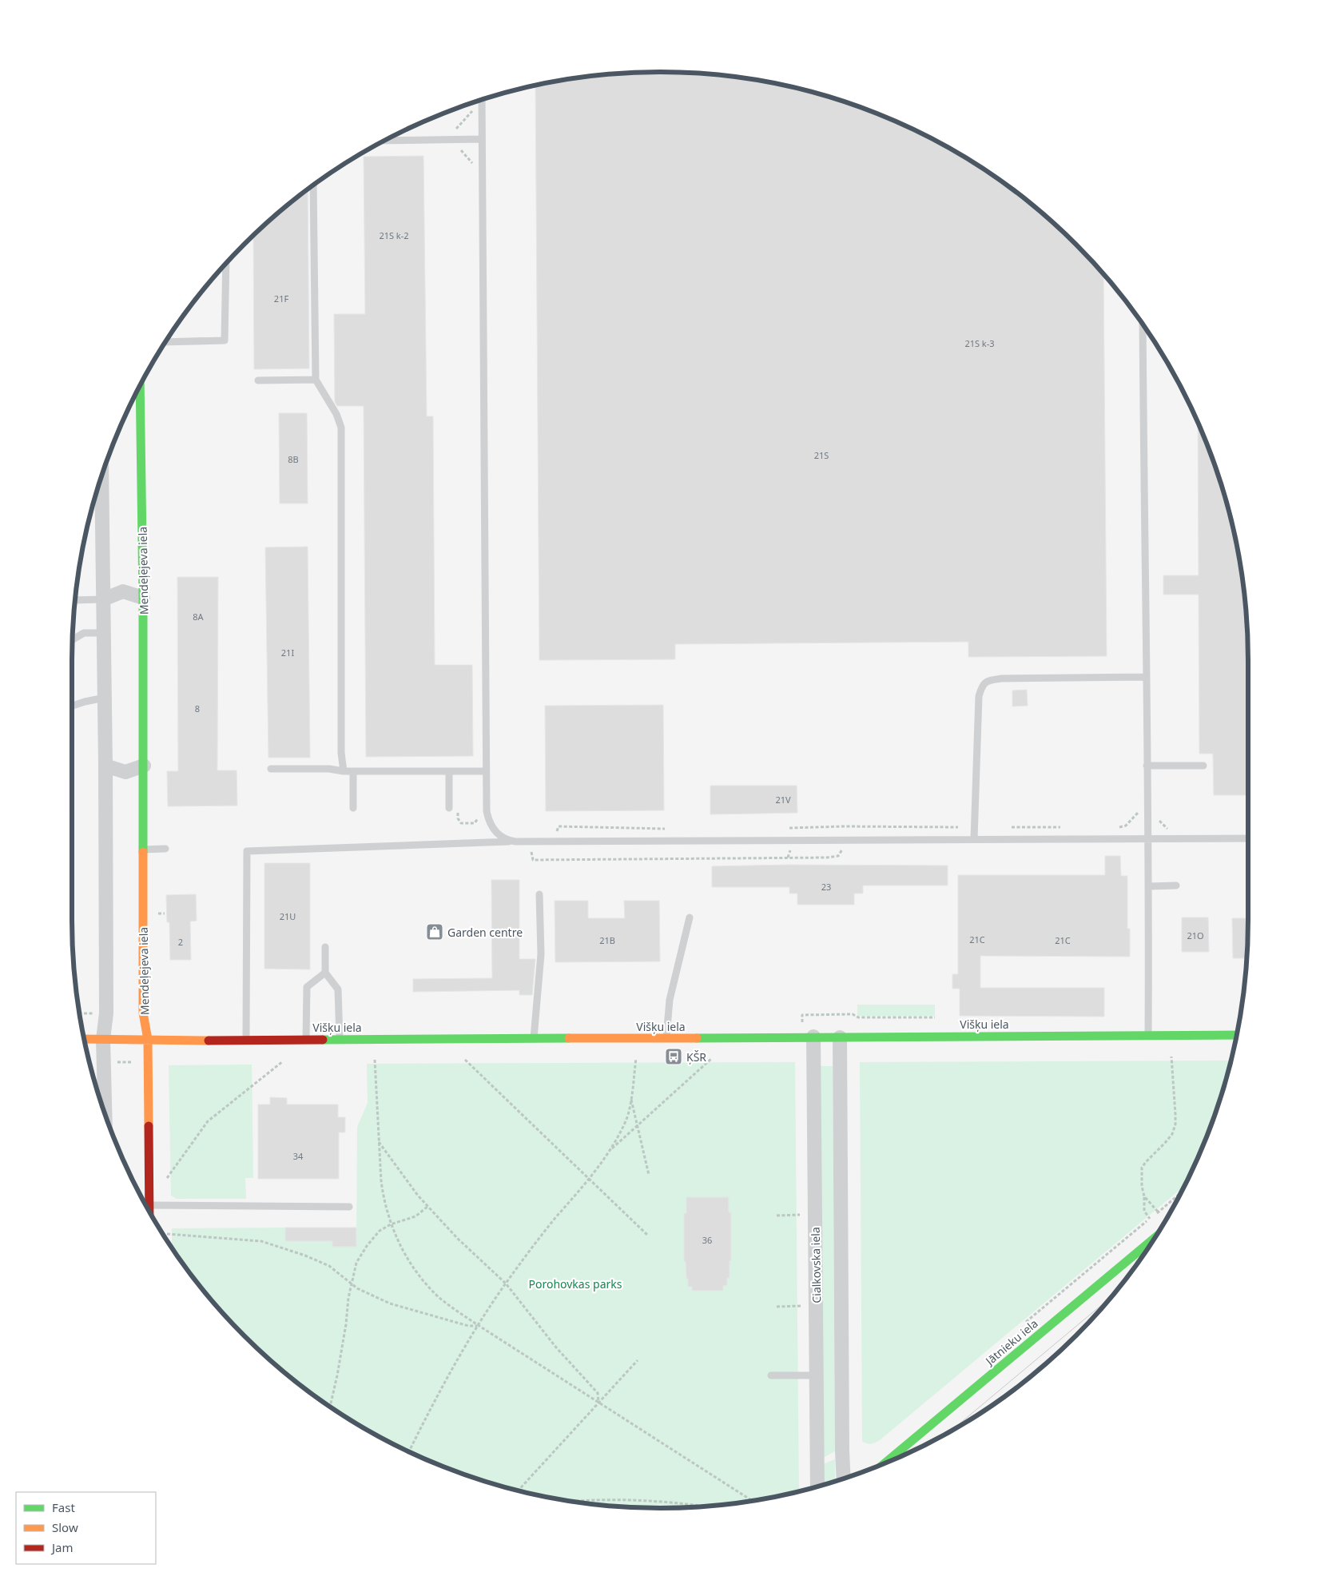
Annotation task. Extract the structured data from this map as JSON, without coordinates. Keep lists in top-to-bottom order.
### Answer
{
  "streets": {
    "street": [
      "Mendeļejeva iela",
      "Višķu iela",
      "Cialkovska iela",
      "Jātnieku iela"
    ]
  },
  "crossings": [
    ["Mendeļejeva iela", "Višķu iela"],
    ["Višķu iela", "Cialkovska iela"]
  ],
  "parks": ["Porohovkas parks"],
  "places": {
    "shop": ["Garden centre"],
    "bus stop": ["ĶŠR"]
  },
  "house_numbers": [
    "21S k-2",
    "21F",
    "21S k-3",
    "21S",
    "8B",
    "8A",
    "21I",
    "8",
    "21V",
    "23",
    "21U",
    "21O",
    "21C",
    "21B",
    "21C",
    "2",
    "34",
    "36"
  ],
  "legend": ["Fast", "Slow", "Jam"]
}
